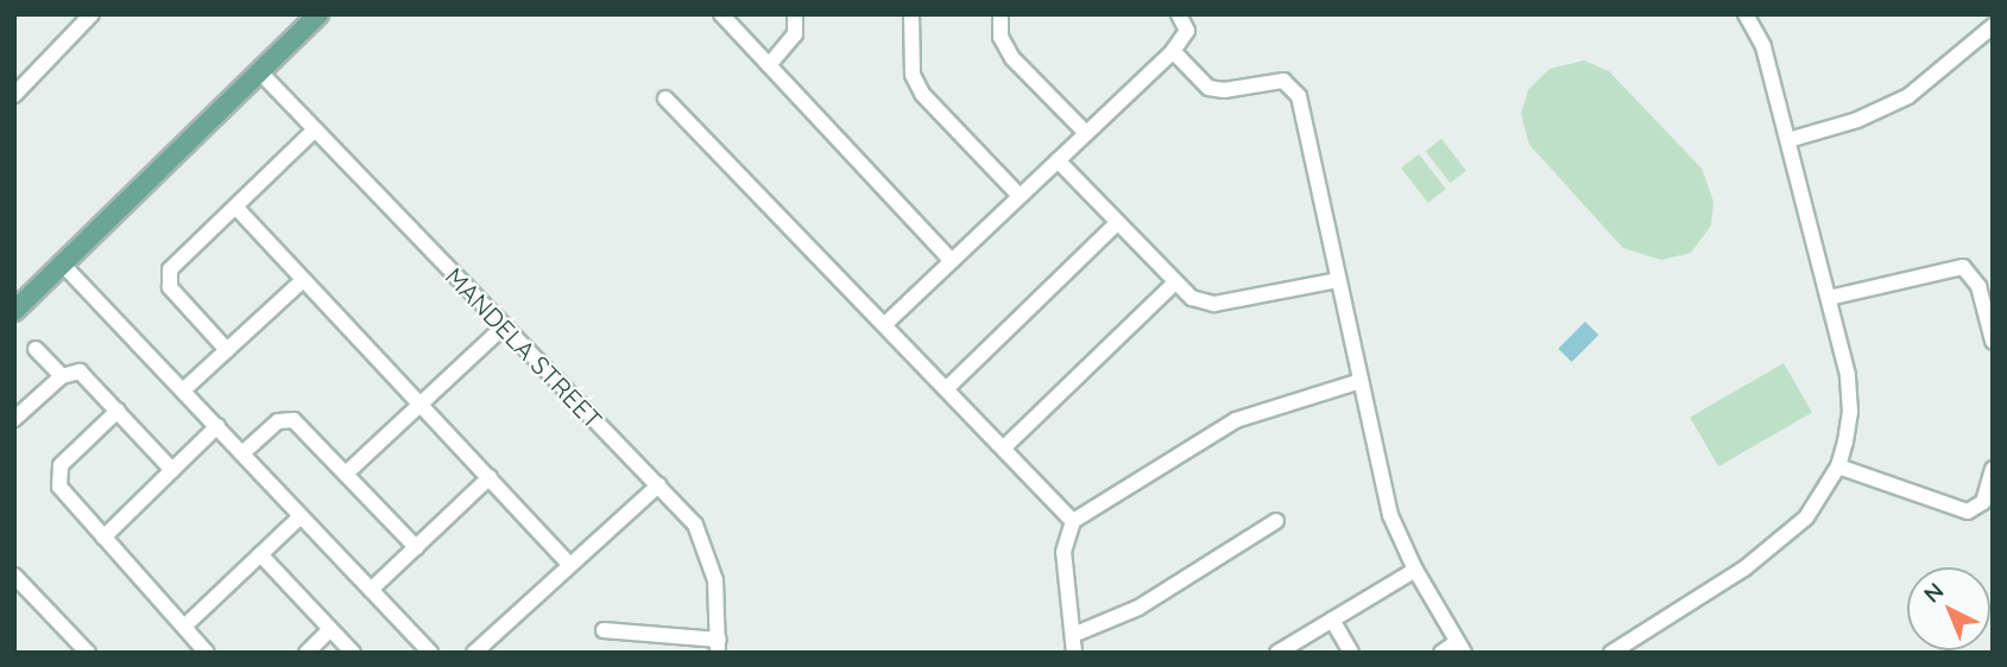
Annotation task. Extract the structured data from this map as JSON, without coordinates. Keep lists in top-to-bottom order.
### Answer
{
  "streets": {
    "street": ["MANDELA STREET"]
  },
  "north": "top left"
}
